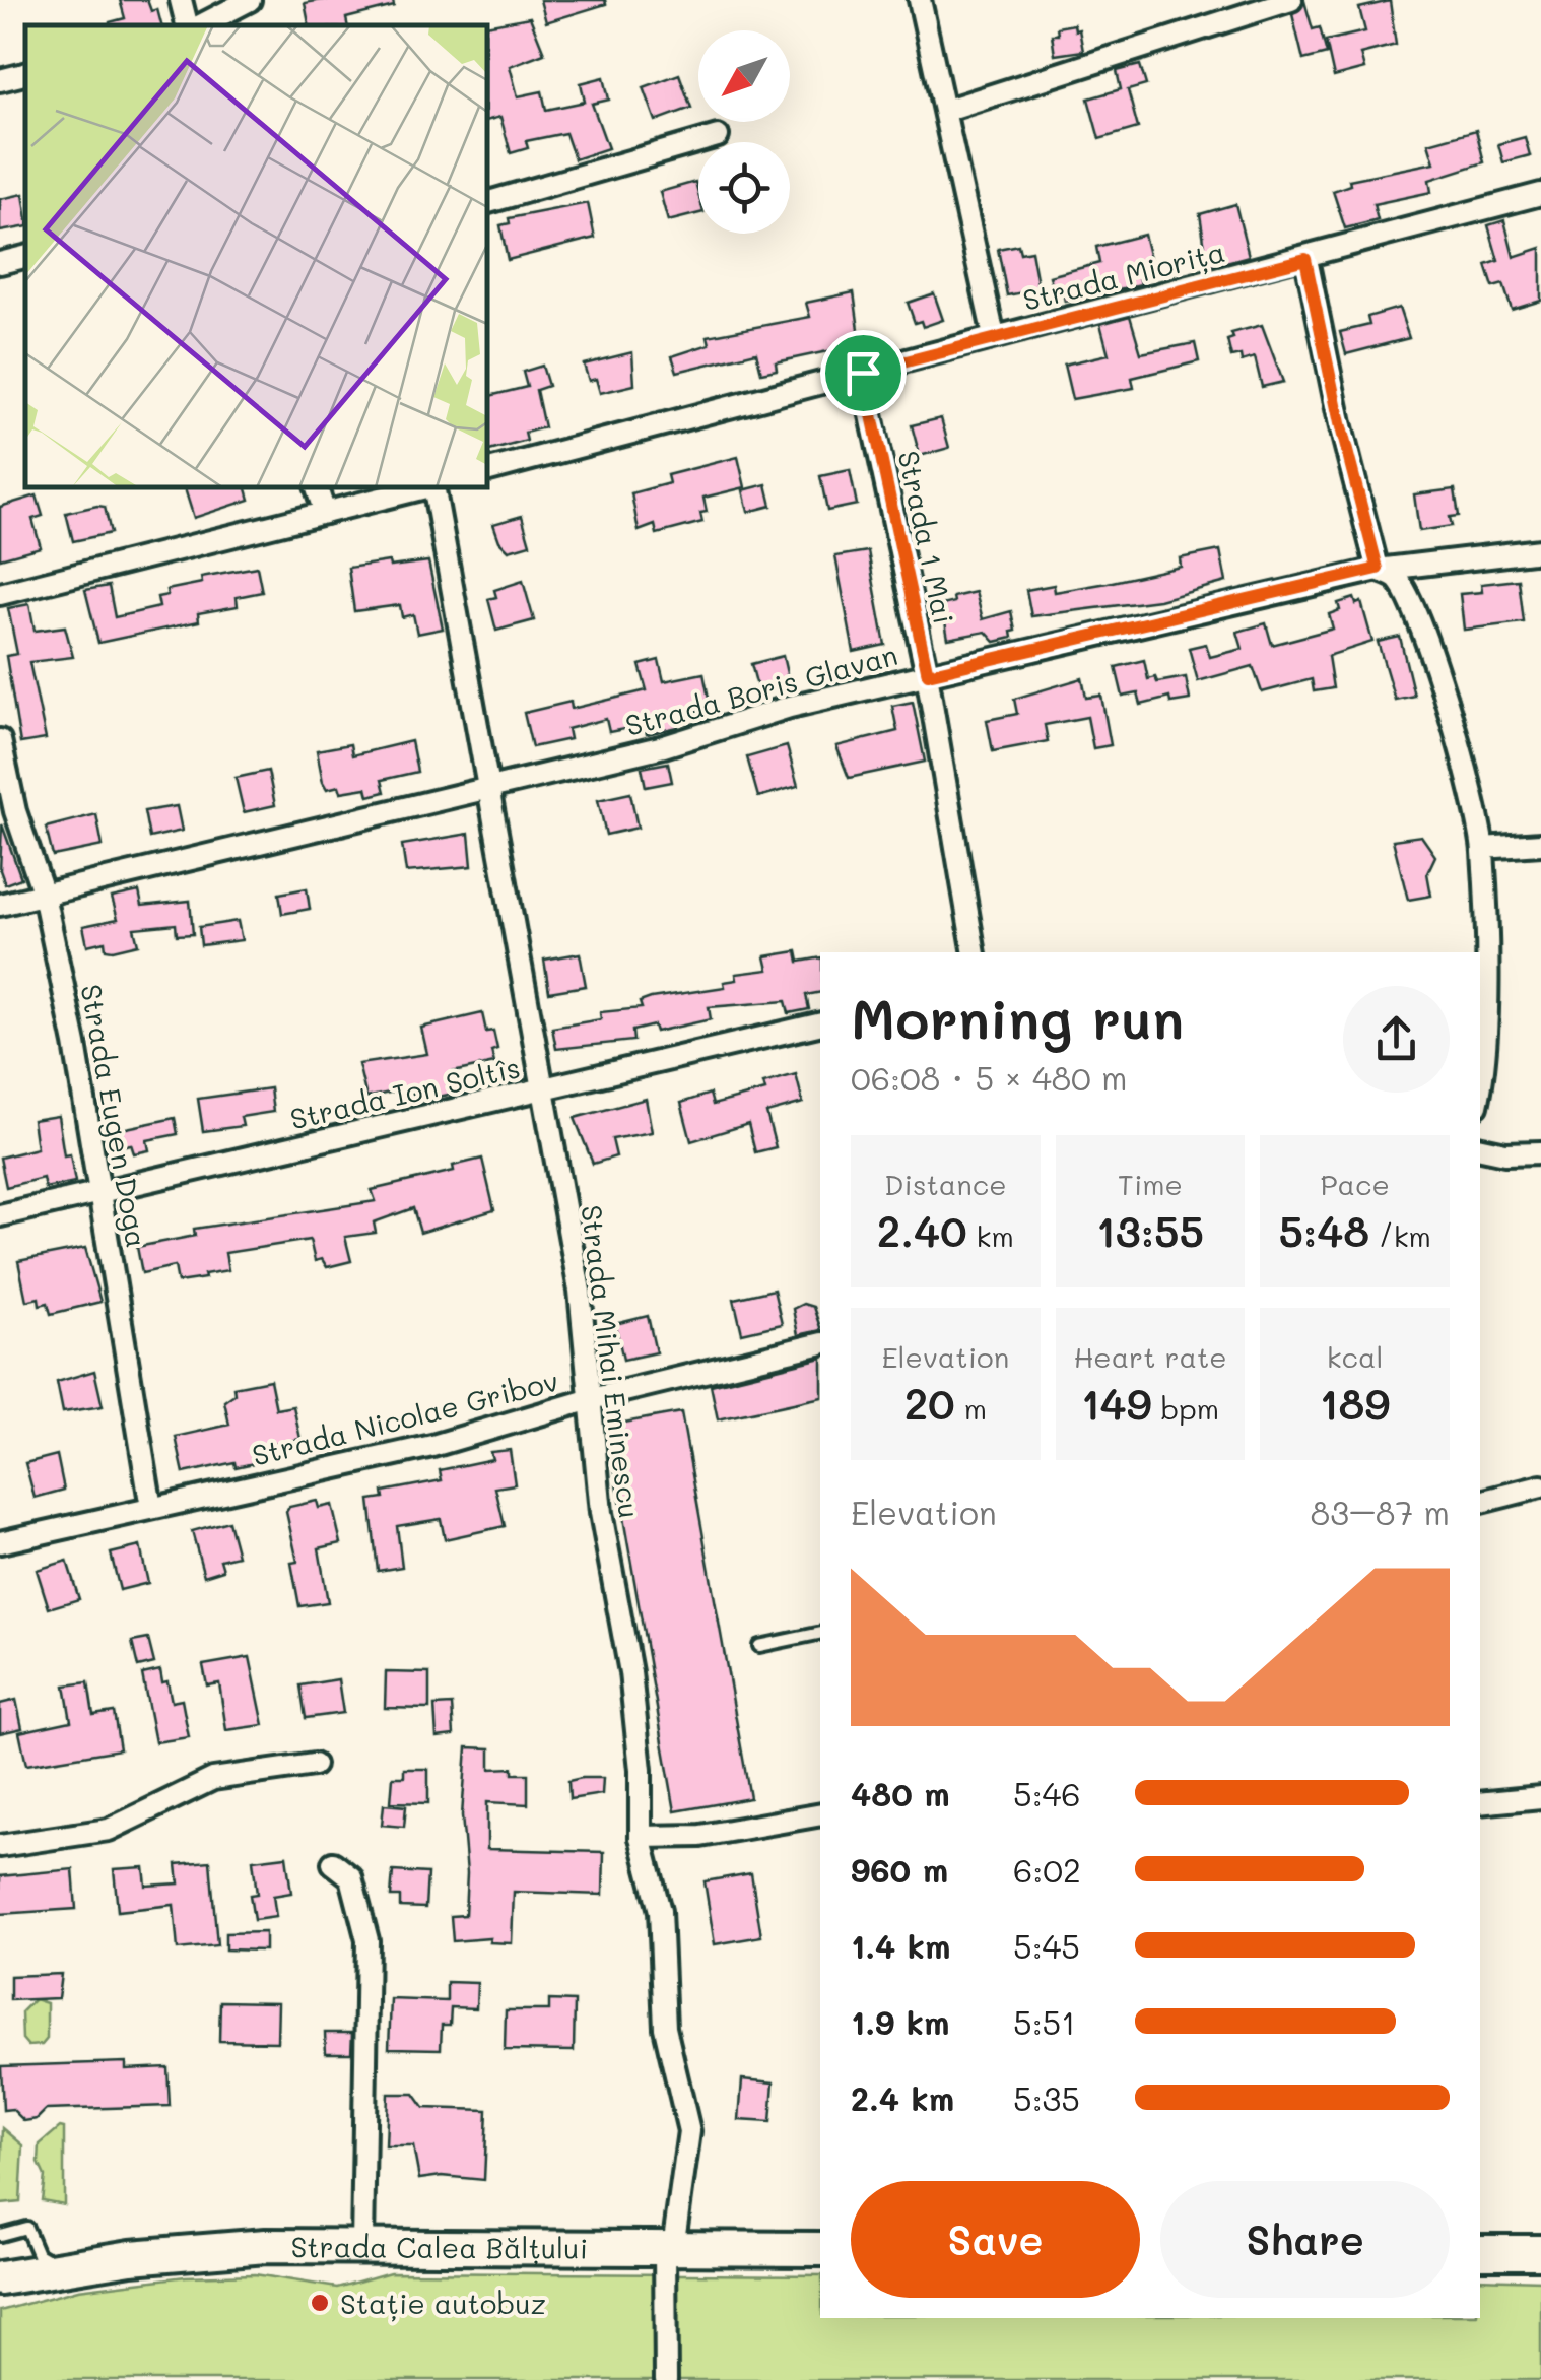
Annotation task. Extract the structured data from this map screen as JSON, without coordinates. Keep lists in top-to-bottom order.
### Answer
{
  "streets": {
    "main road": ["Strada Calea Bălțului"],
    "street": [
      "Strada Miorița",
      "Strada 1 Mai",
      "Strada Boris Glavan",
      "Strada Ion Soltîs",
      "Strada Eugen Doga",
      "Strada Mihai Eminescu",
      "Strada Nicolae Gribov"
    ]
  },
  "crossings": [
    ["Strada Miorița", "Strada 1 Mai"],
    ["Strada 1 Mai", "Strada Boris Glavan"],
    ["Strada Boris Glavan", "Strada Eugen Doga"],
    ["Strada Boris Glavan", "Strada Mihai Eminescu"],
    ["Strada Ion Soltîs", "Strada Eugen Doga"],
    ["Strada Ion Soltîs", "Strada Mihai Eminescu"],
    ["Strada Eugen Doga", "Strada Nicolae Gribov"],
    ["Strada Mihai Eminescu", "Strada Nicolae Gribov"],
    ["Strada Mihai Eminescu", "Strada Calea Bălțului"]
  ],
  "places": ["Stație autobuz"],
  "north": "bottom left",
  "page": {
    "heading": ["Morning run", "06:08 · 5 × 480 m"],
    "stats": [
      ["Distance", "2.40 km"],
      ["Time", "13:55"],
      ["Pace", "5:48 /km"],
      ["Elevation", "20 m"],
      ["Heart rate", "149 bpm"],
      ["kcal", "189"]
    ],
    "chart": ["Elevation", "83–87 m"],
    "list": [
      {
        "name": "480 m",
        "note": "5:46"
      },
      {
        "name": "960 m",
        "note": "6:02"
      },
      {
        "name": "1.4 km",
        "note": "5:45"
      },
      {
        "name": "1.9 km",
        "note": "5:51"
      },
      {
        "name": "2.4 km",
        "note": "5:35"
      }
    ],
    "buttons": ["Save", "Share"]
  }
}
